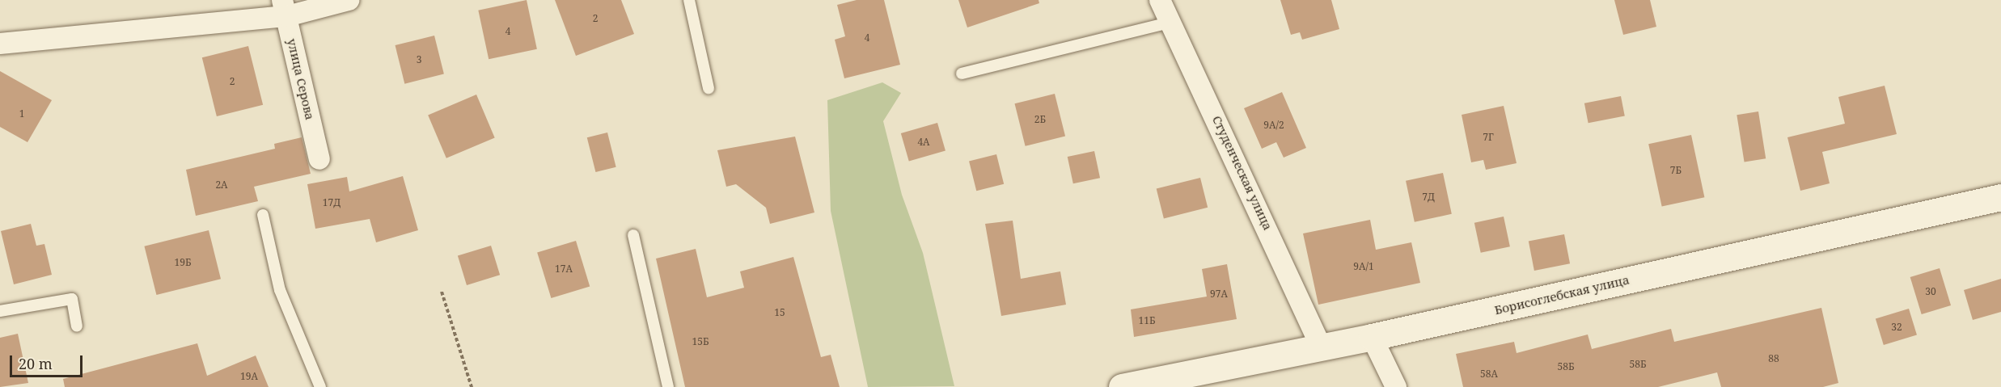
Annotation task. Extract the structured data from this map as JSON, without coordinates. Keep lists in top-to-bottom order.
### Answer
{
  "streets": {
    "street": ["улица Серова", "Студенческая улица", "Борисоглебская улица"]
  },
  "crossings": [
    ["Студенческая улица", "Борисоглебская улица"]
  ],
  "house_numbers": [
    "2",
    "4",
    "4",
    "3",
    "2",
    "1",
    "2Б",
    "9А/2",
    "7Г",
    "4А",
    "7Б",
    "2А",
    "7Д",
    "17Д",
    "19Б",
    "9А/1",
    "17А",
    "30",
    "97А",
    "15",
    "11Б",
    "32",
    "15Б",
    "88",
    "58Б",
    "58Б",
    "58А",
    "19А"
  ],
  "scale_bar": "20 m"
}
